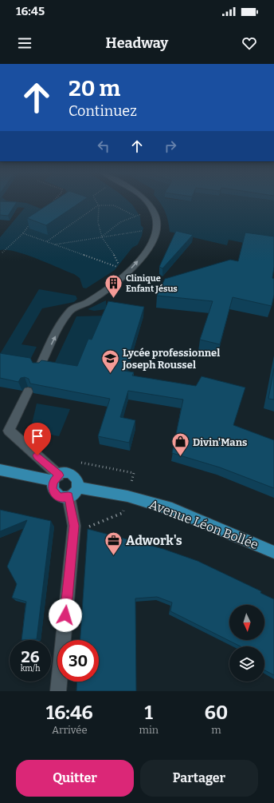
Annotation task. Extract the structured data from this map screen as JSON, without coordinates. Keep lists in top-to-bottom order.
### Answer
{
  "streets": {
    "main road": ["Avenue Léon Bollée"]
  },
  "places": {
    "building": ["Clinique Enfant Jésus"],
    "school or university": ["Lycée professionnel Joseph Roussel"],
    "shop": ["Divin'Mans"],
    "office": ["Adwork's"]
  },
  "north": "bottom",
  "page": {
    "status": "16:45",
    "header": "Headway",
    "turn": ["20 m", "Continuez"],
    "speed": "26 km/h",
    "limit": "30",
    "eta": [
      "16:46",
      "Arrivée",
      "1",
      "min",
      "60",
      "m"
    ],
    "buttons": ["Quitter", "Partager"]
  }
}
